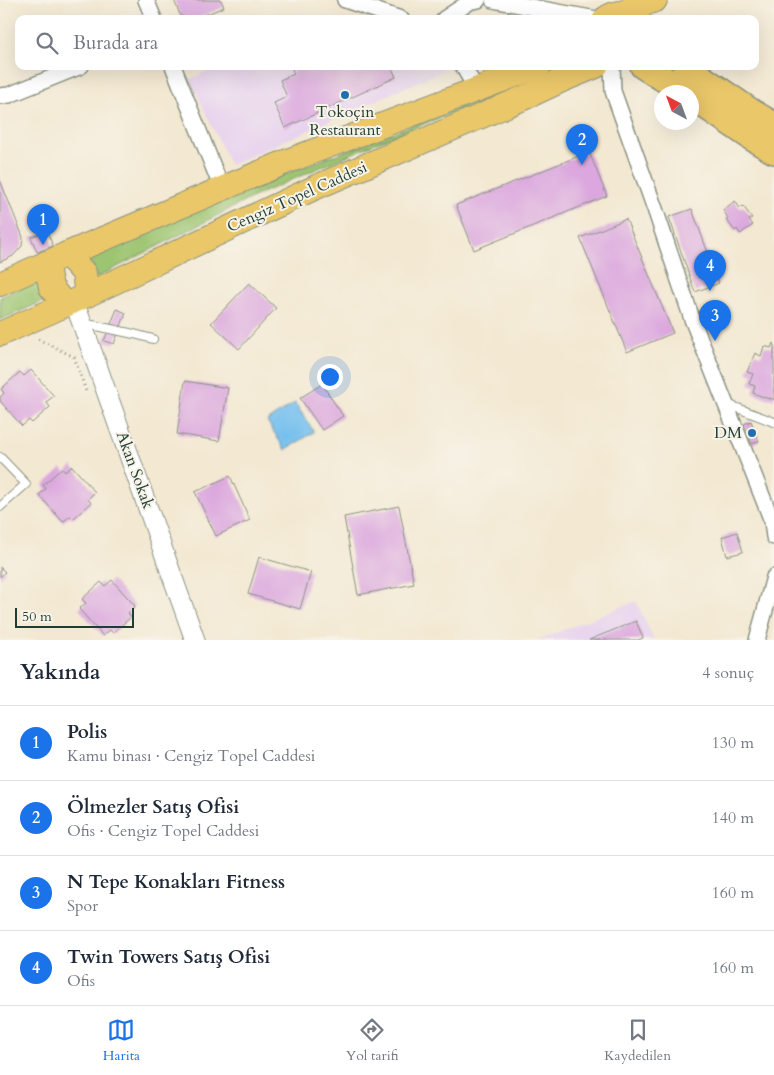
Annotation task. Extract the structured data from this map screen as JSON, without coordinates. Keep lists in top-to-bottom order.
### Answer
{
  "streets": {
    "main road": ["Cengiz Topel Caddesi"],
    "street": ["Akan Sokak"]
  },
  "crossings": [
    ["Cengiz Topel Caddesi", "Akan Sokak"]
  ],
  "places": ["Tokoçin Restaurant", "DM"],
  "scale_bar": "50 m",
  "north": "top left",
  "page": {
    "search": "Burada ara",
    "pins": [
      "2",
      "1",
      "4",
      "3"
    ],
    "scale": "50 m",
    "heading": ["Yakında", "4 sonuç"],
    "list": [
      {
        "mark": "1",
        "name": "Polis",
        "note": "Kamu binası · Cengiz Topel Caddesi",
        "value": "130 m"
      },
      {
        "mark": "2",
        "name": "Ölmezler Satış Ofisi",
        "note": "Ofis · Cengiz Topel Caddesi",
        "value": "140 m"
      },
      {
        "mark": "3",
        "name": "N Tepe Konakları Fitness",
        "note": "Spor",
        "value": "160 m"
      },
      {
        "mark": "4",
        "name": "Twin Towers Satış Ofisi",
        "note": "Ofis",
        "value": "160 m"
      }
    ],
    "nav": ["Harita", "Yol tarifi", "Kaydedilen"]
  }
}
